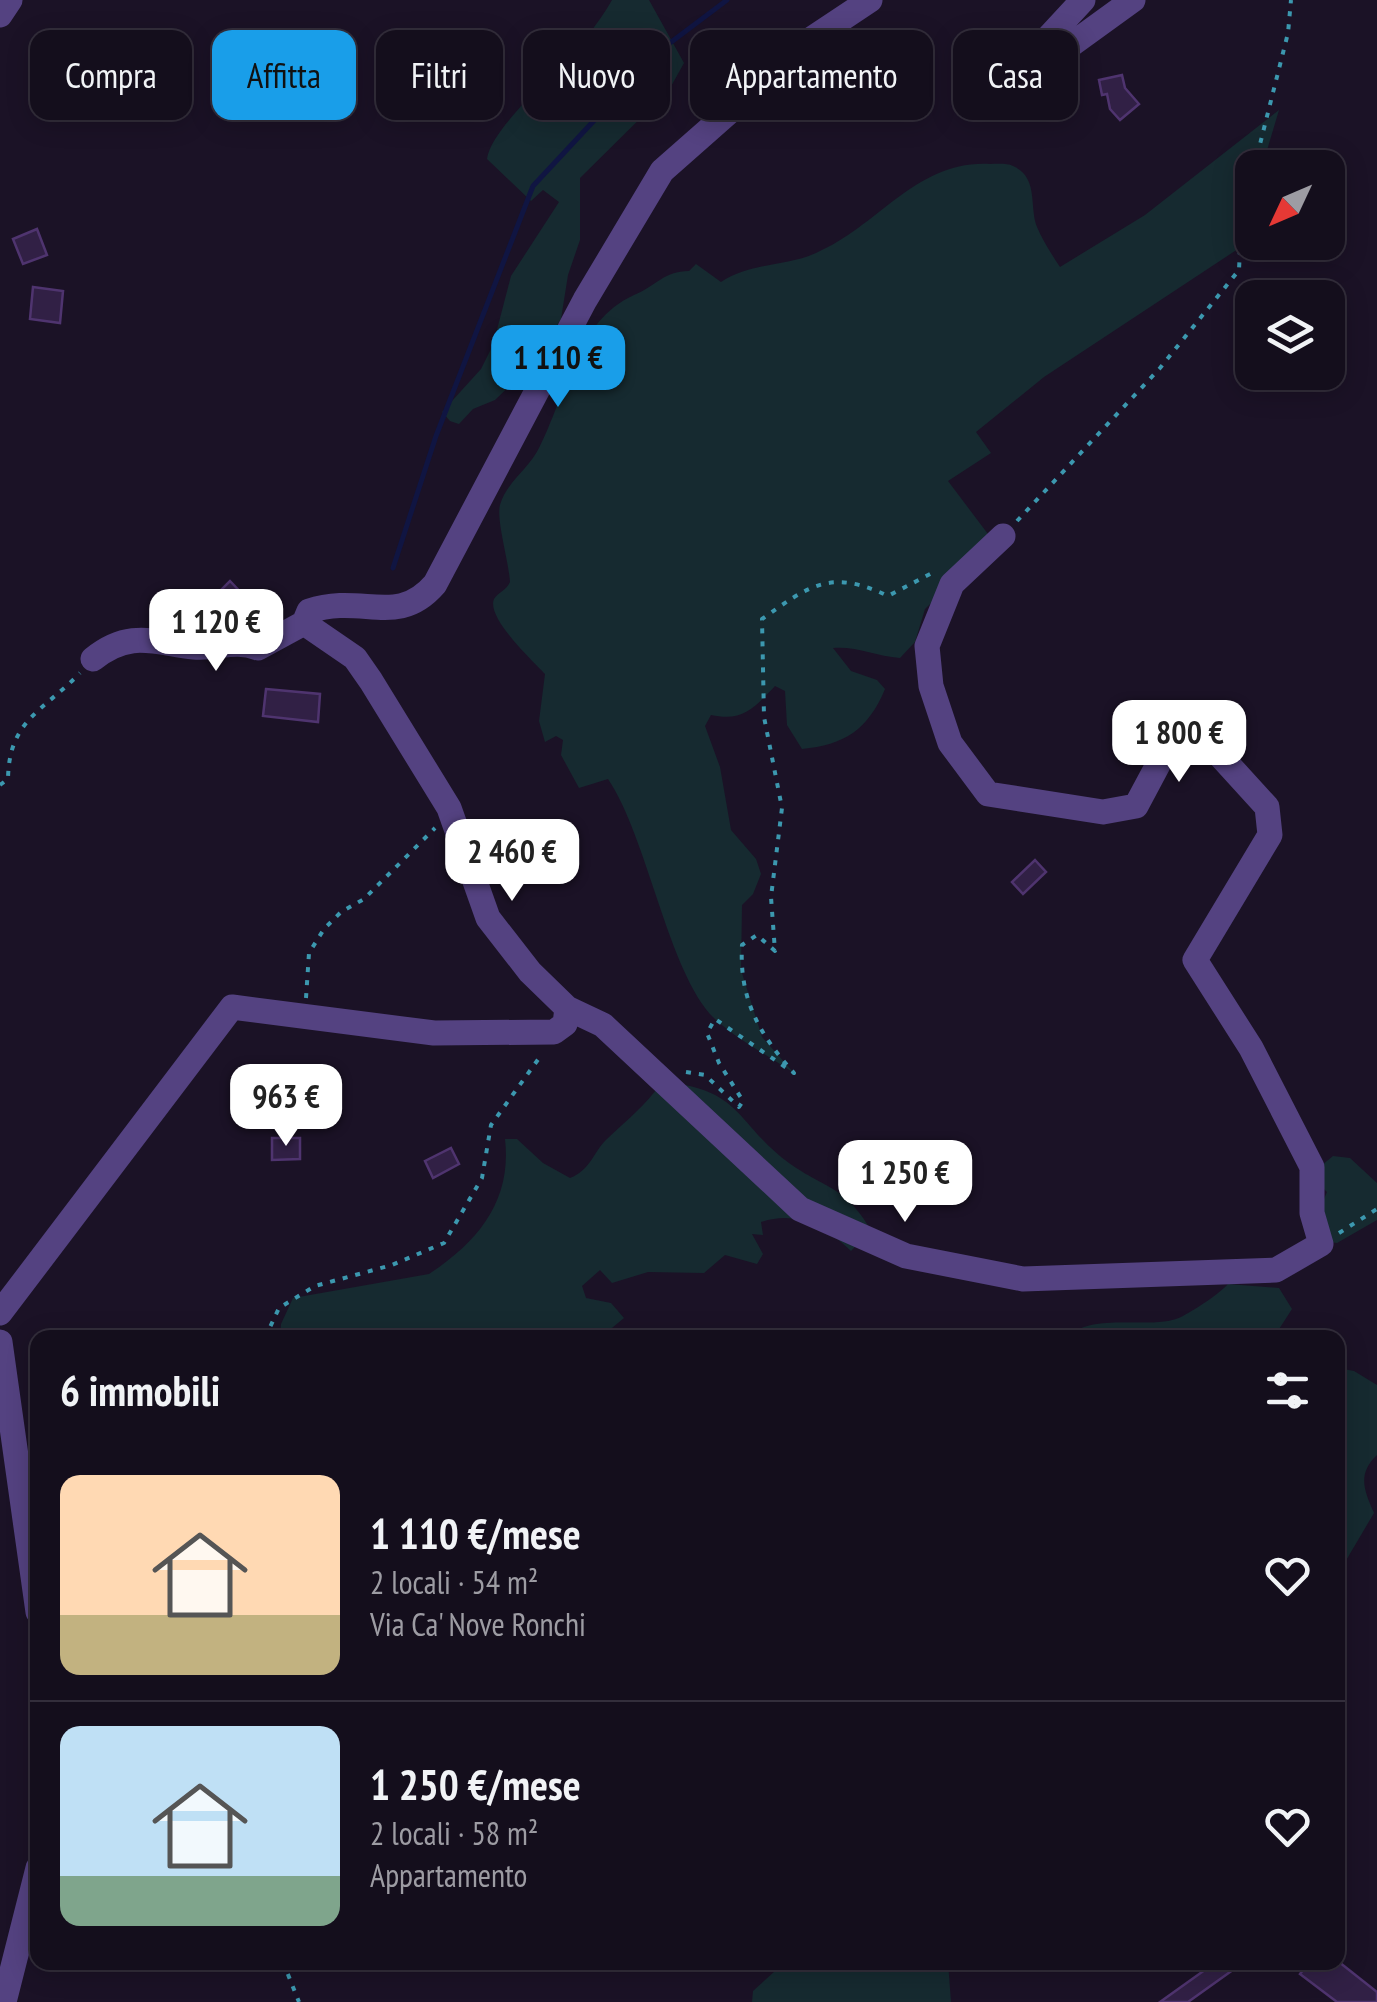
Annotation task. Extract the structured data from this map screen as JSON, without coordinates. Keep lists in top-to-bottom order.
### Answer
{
  "north": "bottom left",
  "page": {
    "chip": [
      "Compra",
      "Affitta",
      "Filtri",
      "Nuovo",
      "Appartamento",
      "Casa"
    ],
    "price": [
      "1 110 €",
      "1 120 €",
      "1 800 €",
      "2 460 €",
      "963 €",
      "1 250 €"
    ],
    "heading": "6 immobili",
    "list": [
      {
        "name": "1 110 €/mese",
        "note": "2 locali · 54 m² · Via Ca' Nove Ronchi"
      },
      {
        "name": "1 250 €/mese",
        "note": "2 locali · 58 m² · Appartamento"
      }
    ]
  }
}
